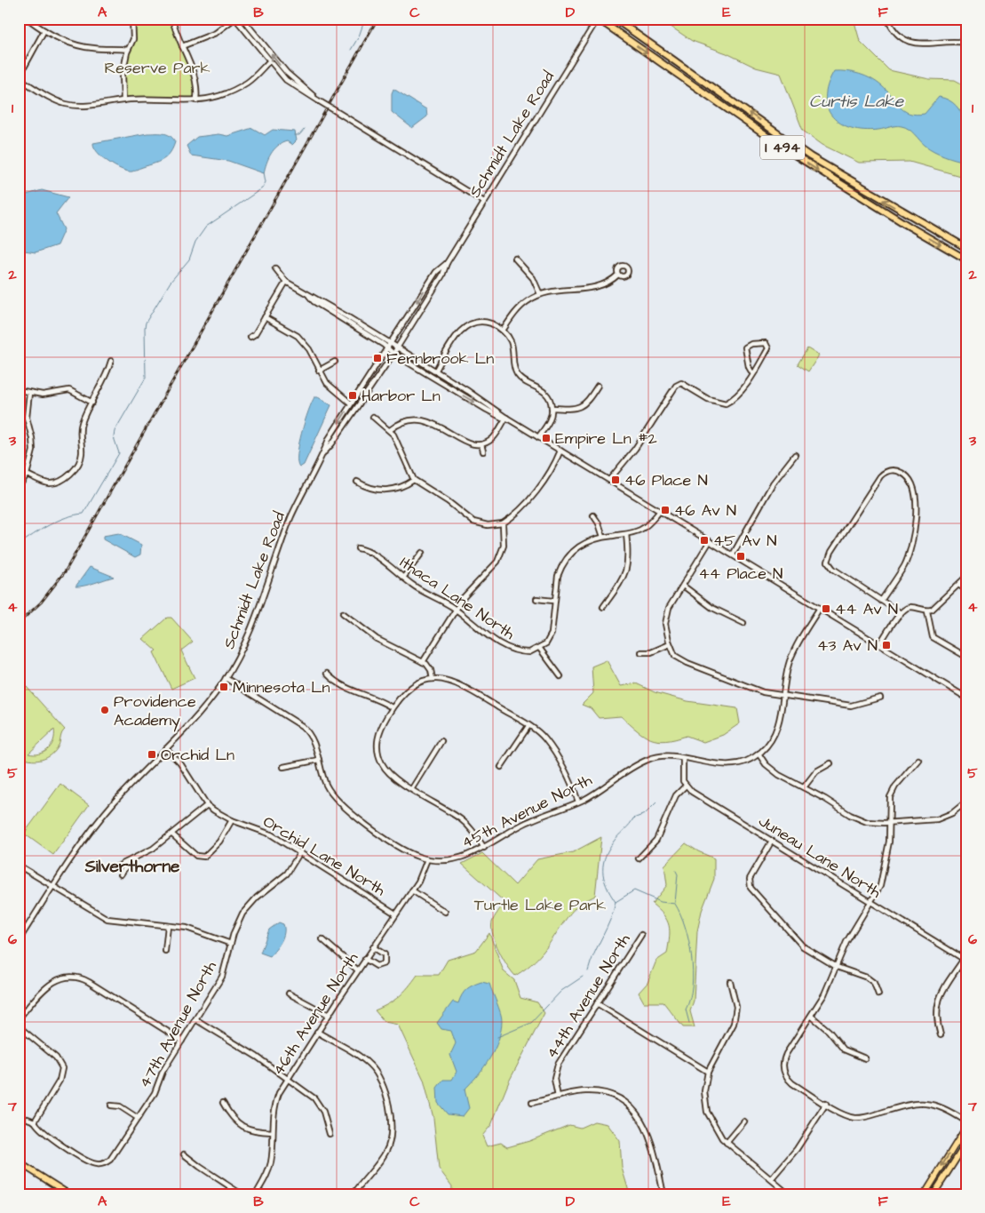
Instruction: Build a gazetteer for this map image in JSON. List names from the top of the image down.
{
  "streets": {
    "highway": ["I 494"],
    "street": [
      "Schmidt Lake Road",
      "Ithaca Lane North",
      "45th Avenue North",
      "Orchid Lane North",
      "Juneau Lane North",
      "44th Avenue North",
      "46th Avenue North",
      "47th Avenue North"
    ]
  },
  "crossings": [
    ["Schmidt Lake Road", "I 494"],
    ["Schmidt Lake Road", "Orchid Lane North"],
    ["45th Avenue North", "46th Avenue North"],
    ["Orchid Lane North", "46th Avenue North"],
    ["Orchid Lane North", "47th Avenue North"]
  ],
  "districts": ["Silverthorne"],
  "water": ["Curtis Lake"],
  "parks": ["Reserve Park", "Turtle Lake Park"],
  "places": {
    "transit": [
      "Fernbrook Ln",
      "Harbor Ln",
      "Empire Ln #2",
      "46 Place N",
      "46 Av N",
      "45 Av N",
      "44 Place N",
      "44 Av N",
      "43 Av N",
      "Minnesota Ln",
      "Orchid Ln"
    ],
    "other": ["Providence Academy"]
  },
  "grid": {
    "columns": [
      "A",
      "B",
      "C",
      "D",
      "E",
      "F"
    ],
    "rows": [
      "1",
      "2",
      "3",
      "4",
      "5",
      "6",
      "7"
    ]
  }
}
